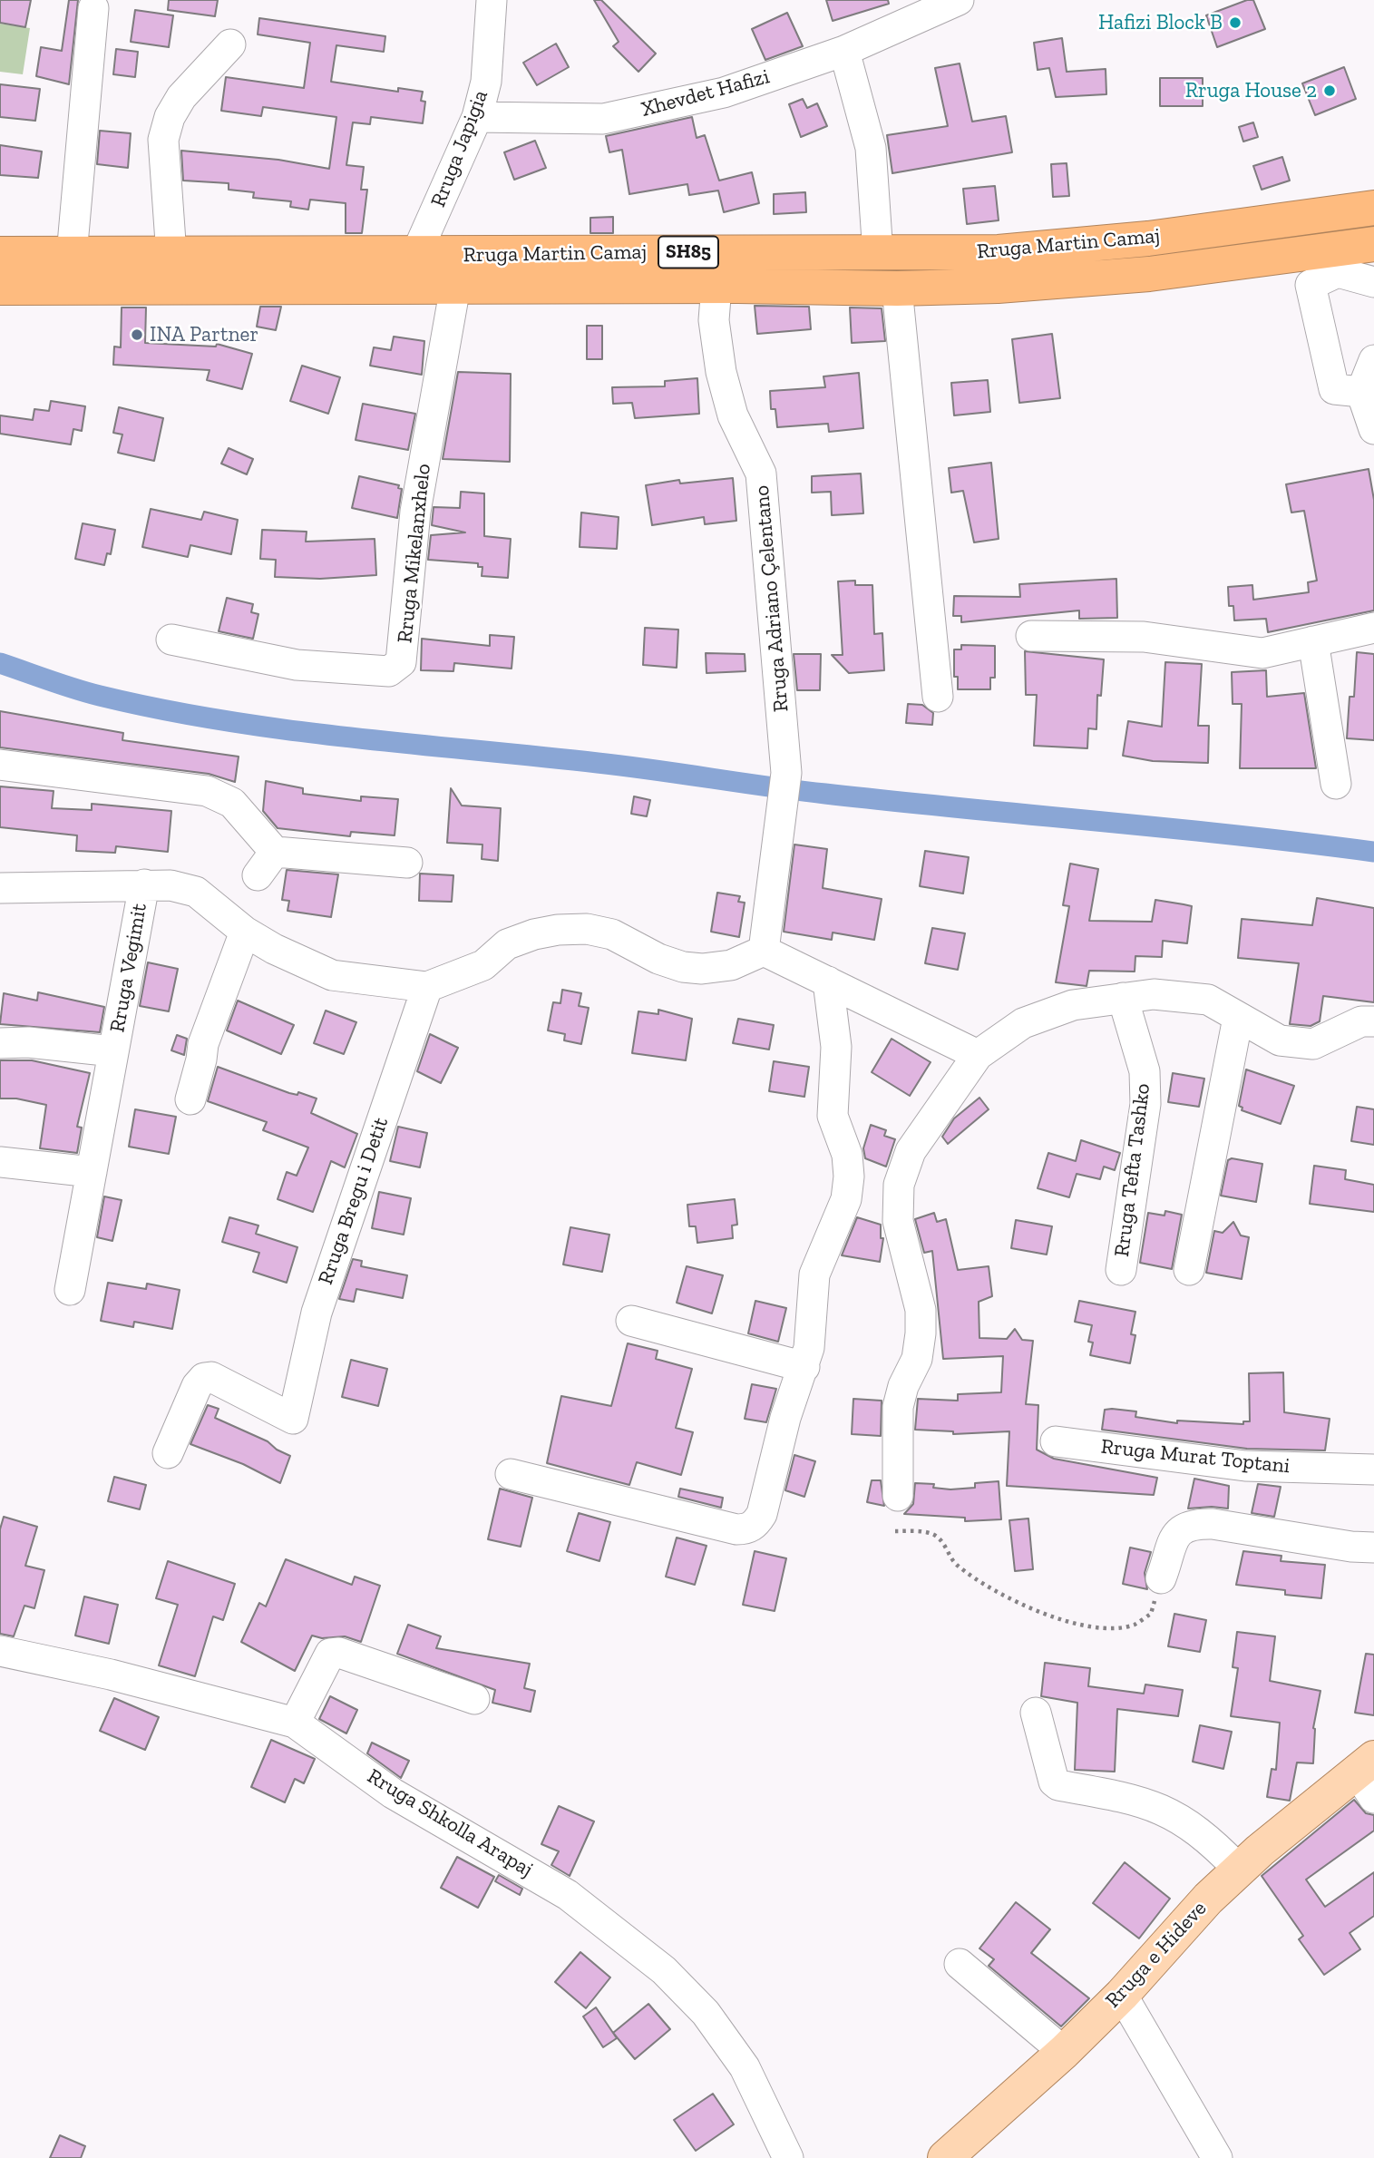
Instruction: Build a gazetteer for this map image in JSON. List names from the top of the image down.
{
  "streets": {
    "highway": ["Rruga Martin Camaj", "SH85"],
    "main road": ["Rruga e Hideve"],
    "street": [
      "Xhevdet Hafizi",
      "Rruga Japigia",
      "Rruga Mikelanxhelo",
      "Rruga Adriano Çelentano",
      "Rruga Vegimit",
      "Rruga Tefta Tashko",
      "Rruga Bregu i Detit",
      "Rruga Murat Toptani",
      "Rruga Shkolla Arapaj"
    ]
  },
  "crossings": [
    ["Xhevdet Hafizi", "Rruga Japigia"],
    ["Rruga Japigia", "Rruga Martin Camaj"],
    ["Rruga Martin Camaj", "Rruga Mikelanxhelo"],
    ["Rruga Martin Camaj", "Rruga Adriano Çelentano"]
  ],
  "places": ["Hafizi Block B", "Rruga House 2", "INA Partner"]
}
